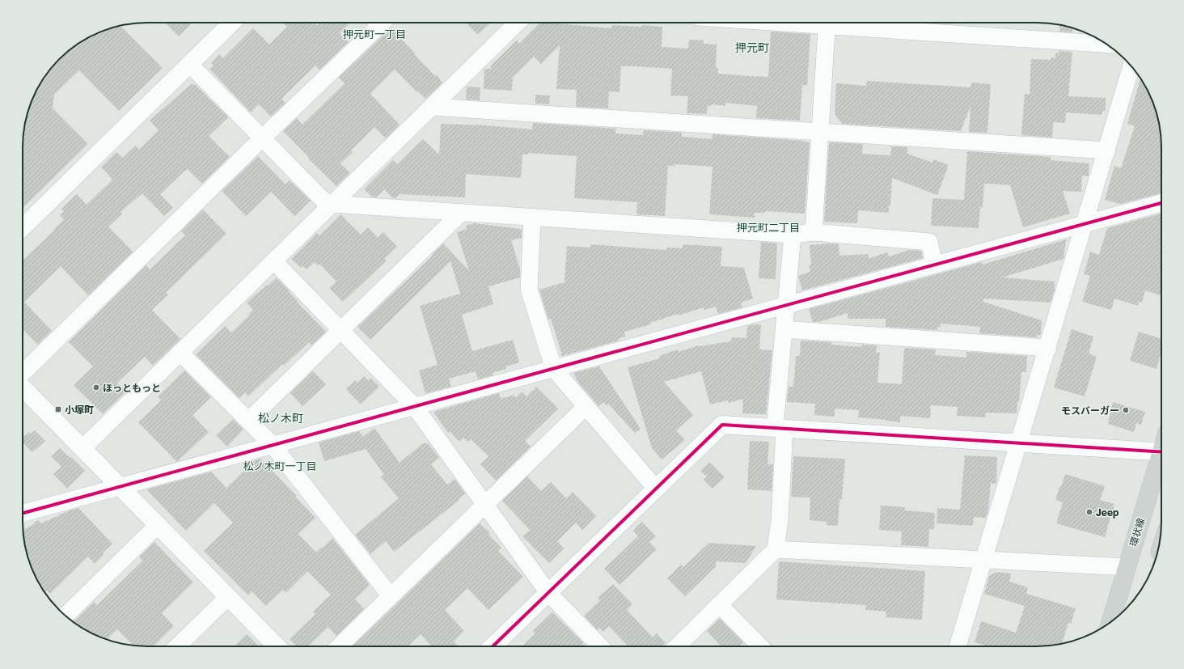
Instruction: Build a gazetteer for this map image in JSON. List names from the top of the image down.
{
  "streets": {
    "main road": ["環状線"]
  },
  "districts": [
    "押元町一丁目",
    "押元町",
    "押元町二丁目",
    "松ノ木町",
    "松ノ木町一丁目"
  ],
  "places": {
    "other": ["ほっともっと", "モスバーガー", "Jeep"],
    "transit": ["小塚町"]
  }
}
